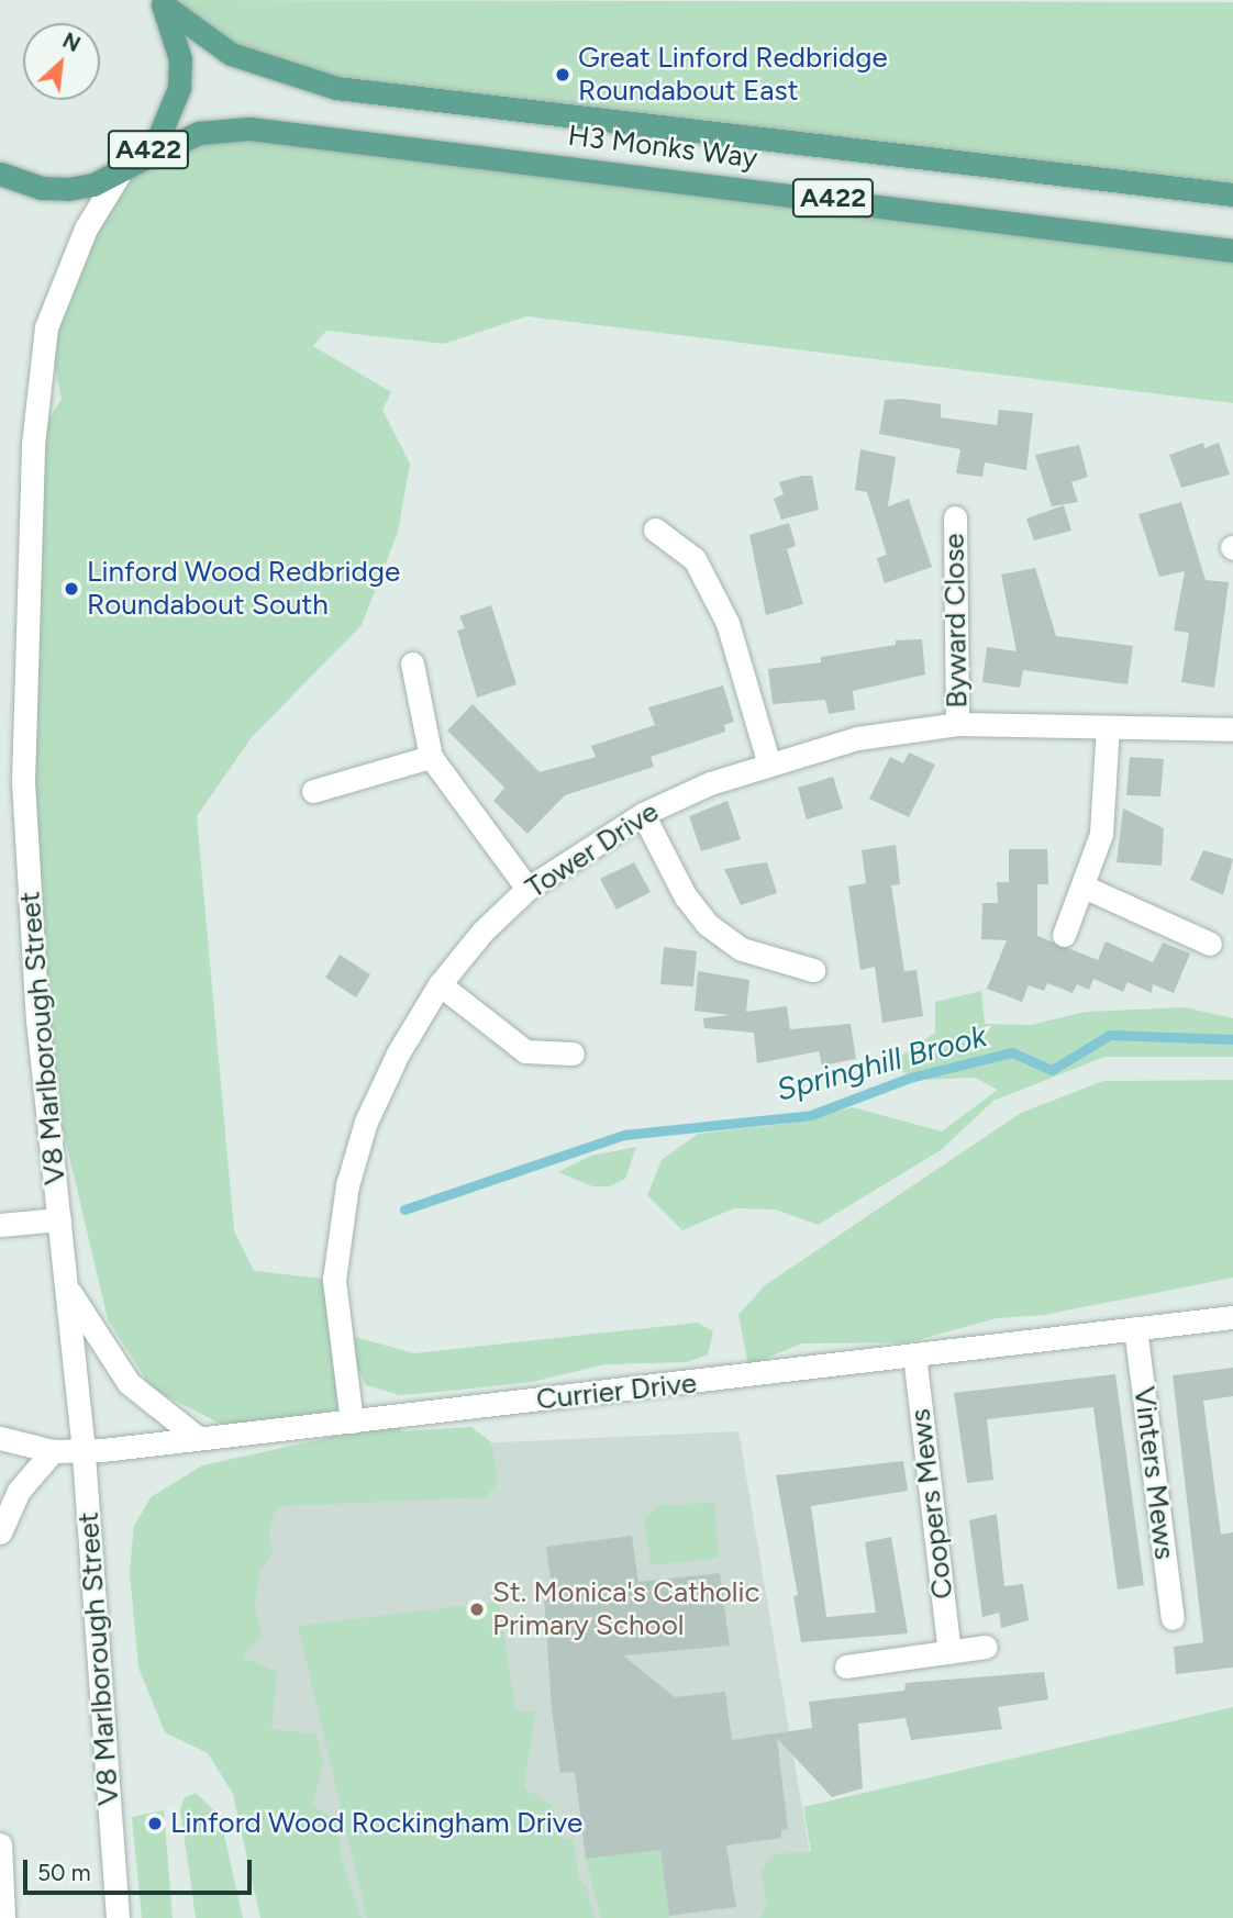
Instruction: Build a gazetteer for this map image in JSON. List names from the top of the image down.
{
  "streets": {
    "main road": ["H3 Monks Way", "A422"],
    "street": [
      "Byward Close",
      "Tower Drive",
      "V8 Marlborough Street",
      "Currier Drive",
      "Vinters Mews",
      "Coopers Mews"
    ]
  },
  "crossings": [
    ["H3 Monks Way", "A422"],
    ["H3 Monks Way", "V8 Marlborough Street"],
    ["A422", "V8 Marlborough Street"],
    ["Byward Close", "Tower Drive"],
    ["Tower Drive", "Currier Drive"],
    ["V8 Marlborough Street", "Currier Drive"],
    ["Currier Drive", "Vinters Mews"],
    ["Currier Drive", "Coopers Mews"]
  ],
  "water": ["Springhill Brook"],
  "places": [
    "Great Linford Redbridge Roundabout East",
    "Linford Wood Redbridge Roundabout South",
    "St. Monica's Catholic Primary School",
    "Linford Wood Rockingham Drive"
  ],
  "scale_bar": "50 m",
  "north": "top right"
}
